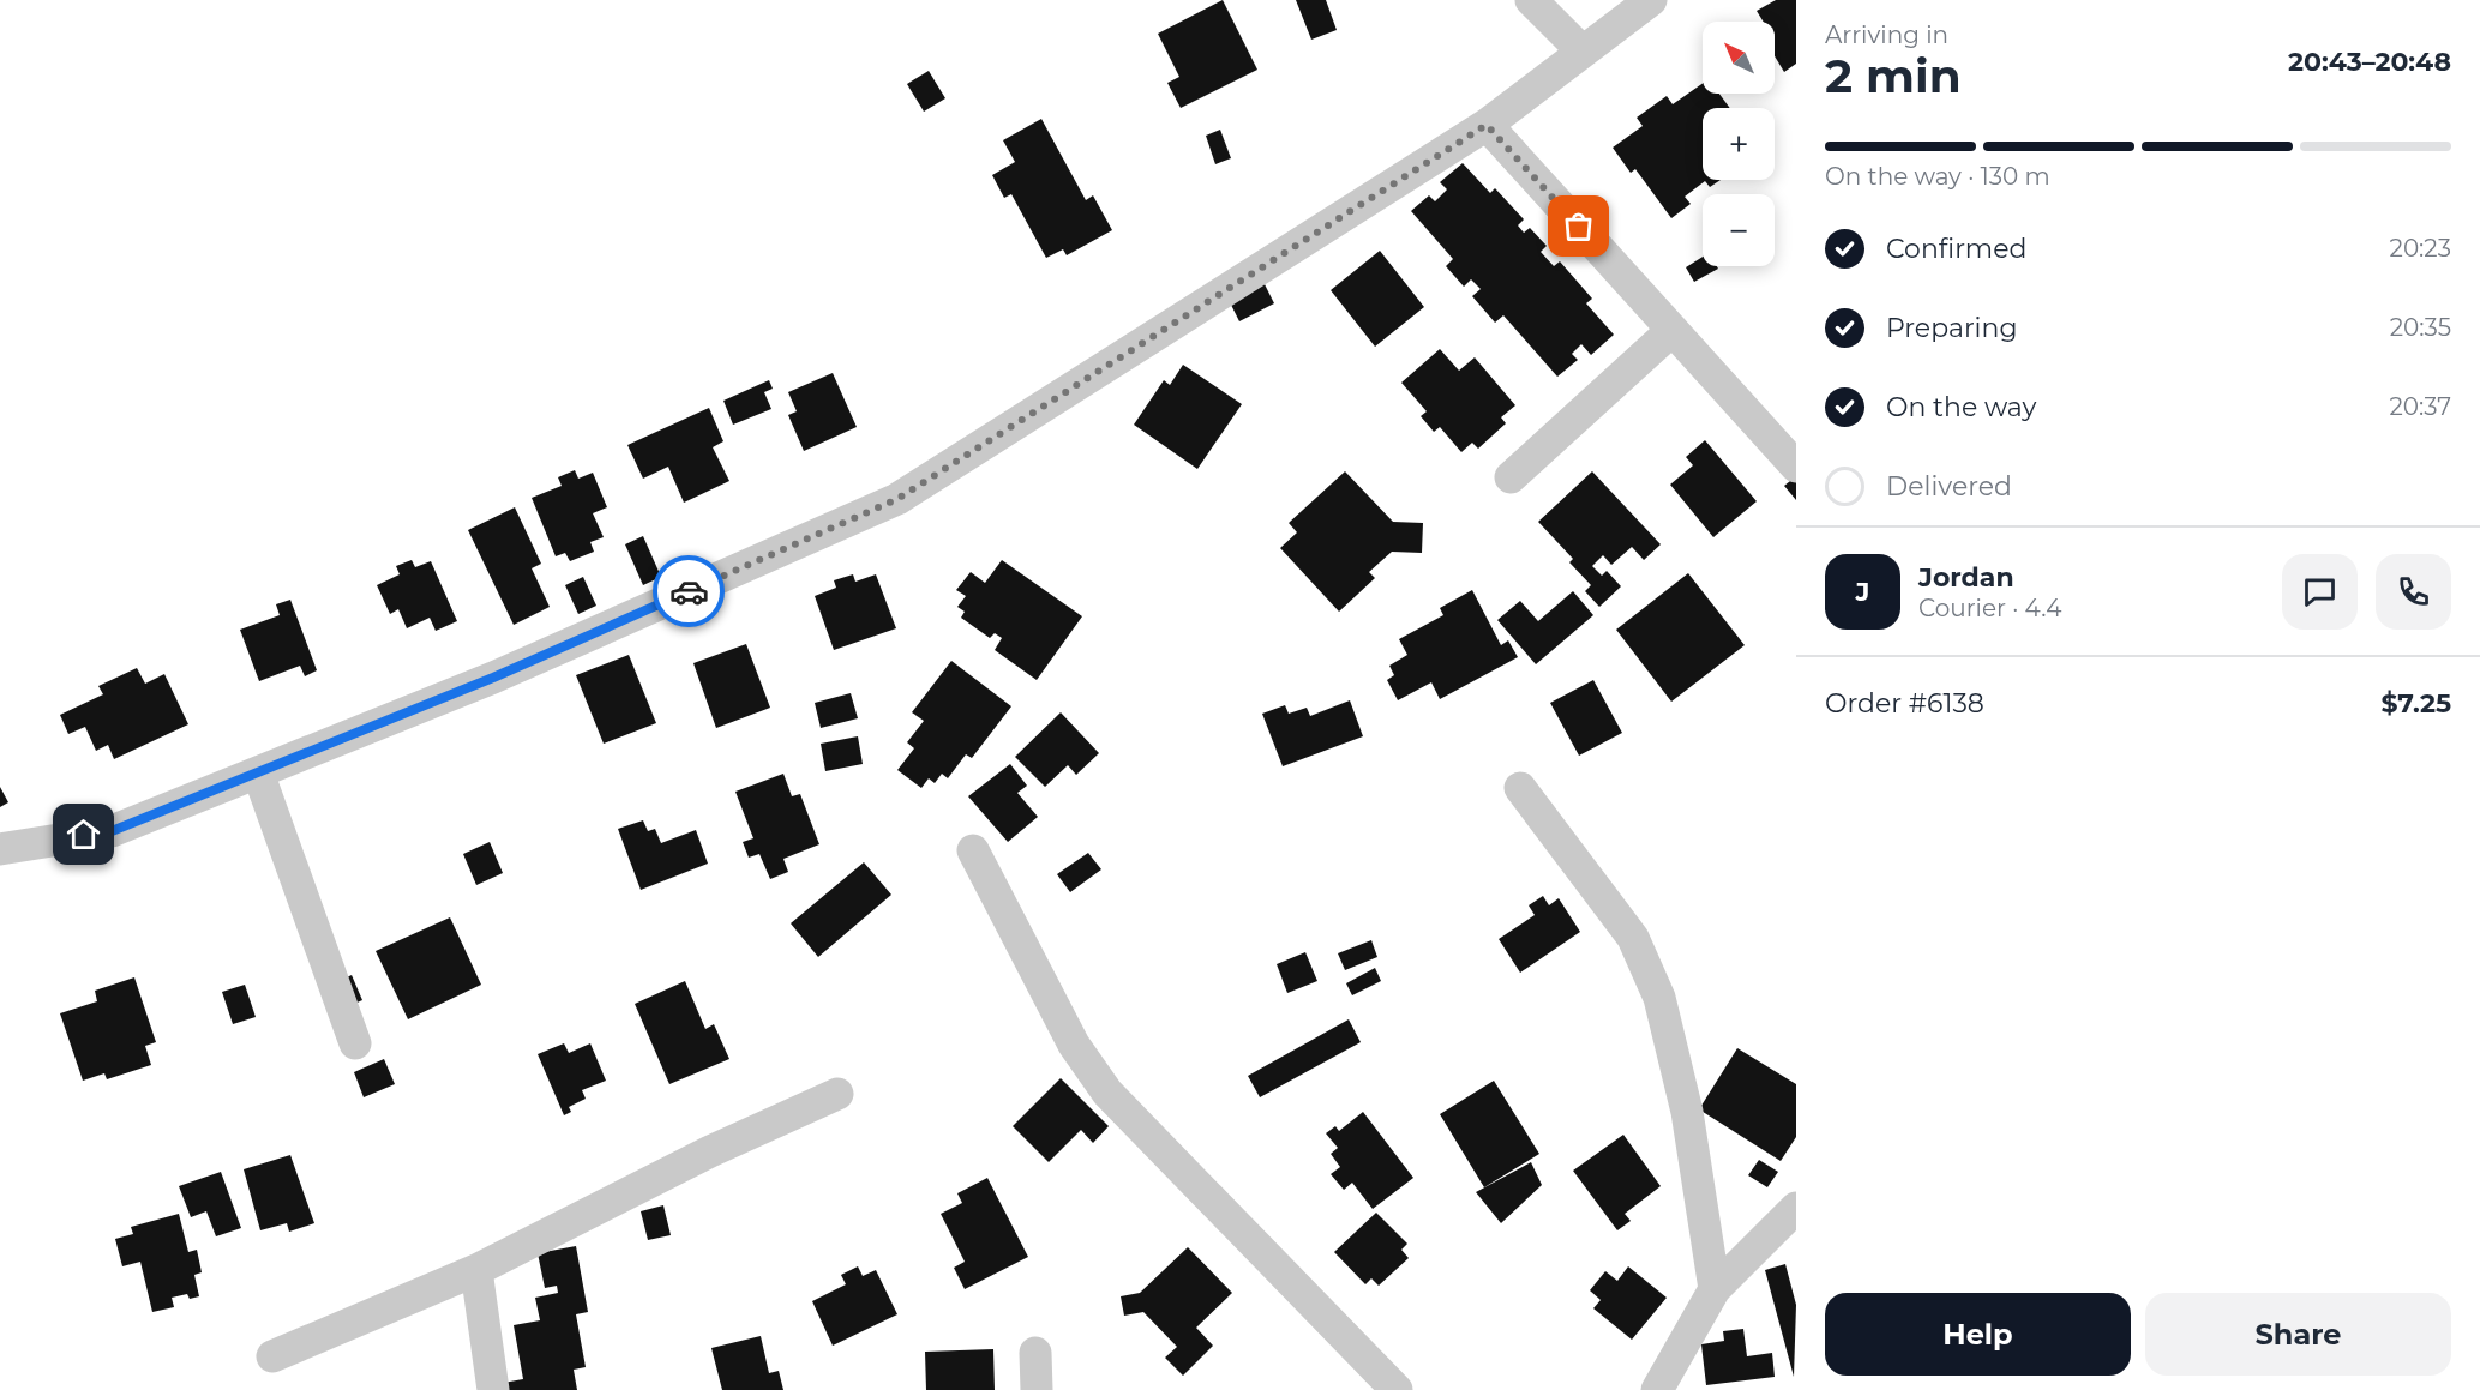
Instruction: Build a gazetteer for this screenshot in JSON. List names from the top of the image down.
{
  "north": "top left",
  "page": {
    "heading": ["2 min", "Arriving in", "20:43–20:48"],
    "panel": [
      "Jordan",
      "Courier · 4.4",
      "Order #6138",
      "$7.25"
    ],
    "map_buttons": ["+", "−"],
    "bar": "On the way · 130 m",
    "list": [
      ["Confirmed", "20:23"],
      ["Preparing", "20:35"],
      ["On the way", "20:37"],
      "Delivered"
    ],
    "round": "J",
    "buttons": ["Help", "Share"]
  }
}
